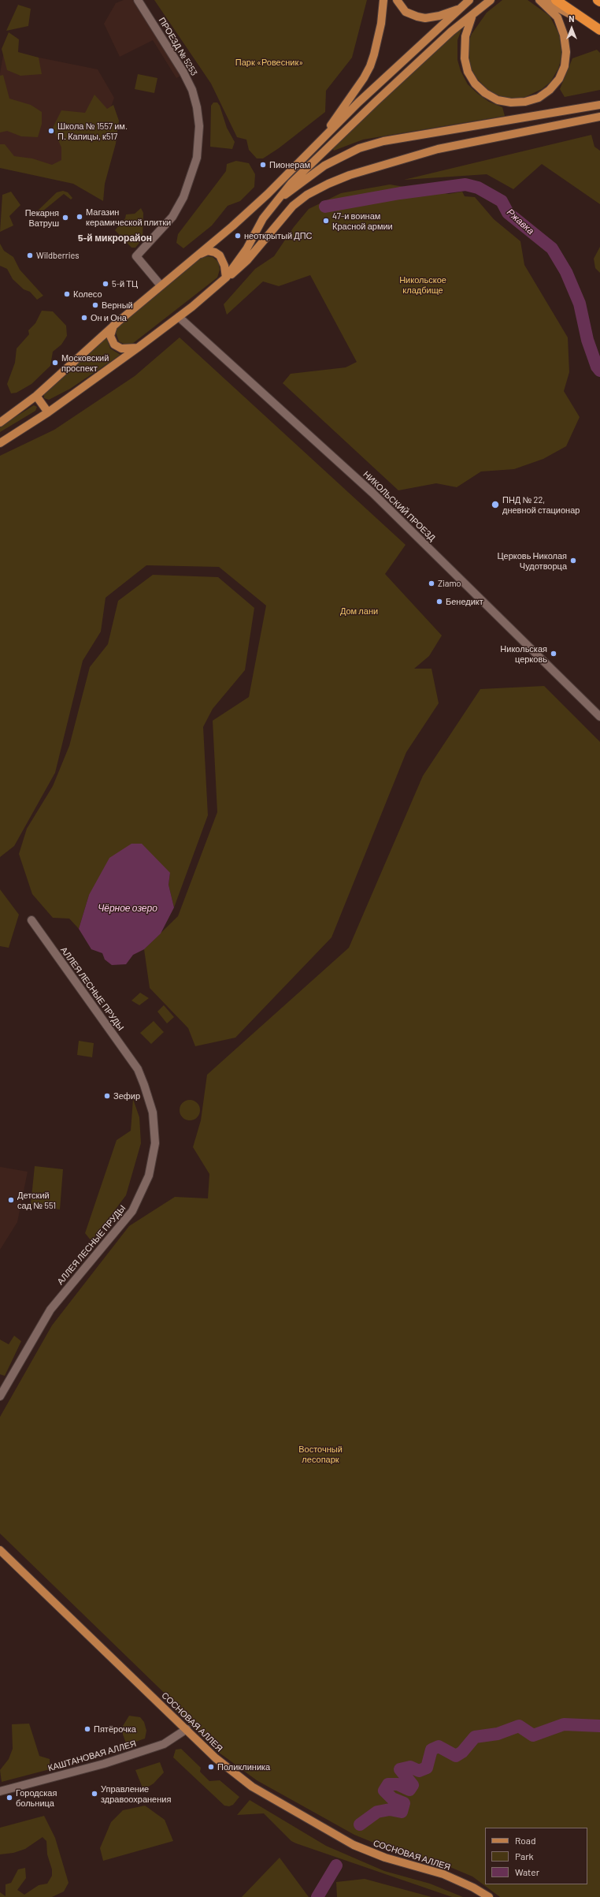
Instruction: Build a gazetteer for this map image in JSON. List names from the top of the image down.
{
  "streets": {
    "main road": ["СОСНОВАЯ АЛЛЕЯ"],
    "street": [
      "ПРОЕЗД № 5253",
      "НИКОЛЬСКИЙ ПРОЕЗД",
      "АЛЛЕЯ ЛЕСНЫЕ ПРУДЫ",
      "КАШТАНОВАЯ АЛЛЕЯ"
    ]
  },
  "crossings": [
    ["СОСНОВАЯ АЛЛЕЯ", "КАШТАНОВАЯ АЛЛЕЯ"]
  ],
  "districts": ["5-й микрорайон"],
  "water": ["Ржавка", "Чёрное озеро"],
  "parks": [
    "Парк «Ровесник»",
    "Никольское кладбище",
    "Дом лани",
    "Восточный лесопарк"
  ],
  "places": [
    "Школа № 1557 им. П. Капицы, к517",
    "Пионерам",
    "Магазин керамической плитки",
    "Пекарня Ватруш",
    "47-и воинам Красной армии",
    "неоткрытый ДПС",
    "Wildberries",
    "5-й ТЦ",
    "Колесо",
    "Верный",
    "Он и Она",
    "Московский проспект",
    "ПНД № 22, дневной стационар",
    "Церковь Николая Чудотворца",
    "Ziamo",
    "Бенедикт",
    "Никольская церковь",
    "Зефир",
    "Детский сад № 551",
    "Пятёрочка",
    "Поликлиника",
    "Управление здравоохранения",
    "Городская больница"
  ],
  "legend": ["Road", "Park", "Water"],
  "north": "top"
}
